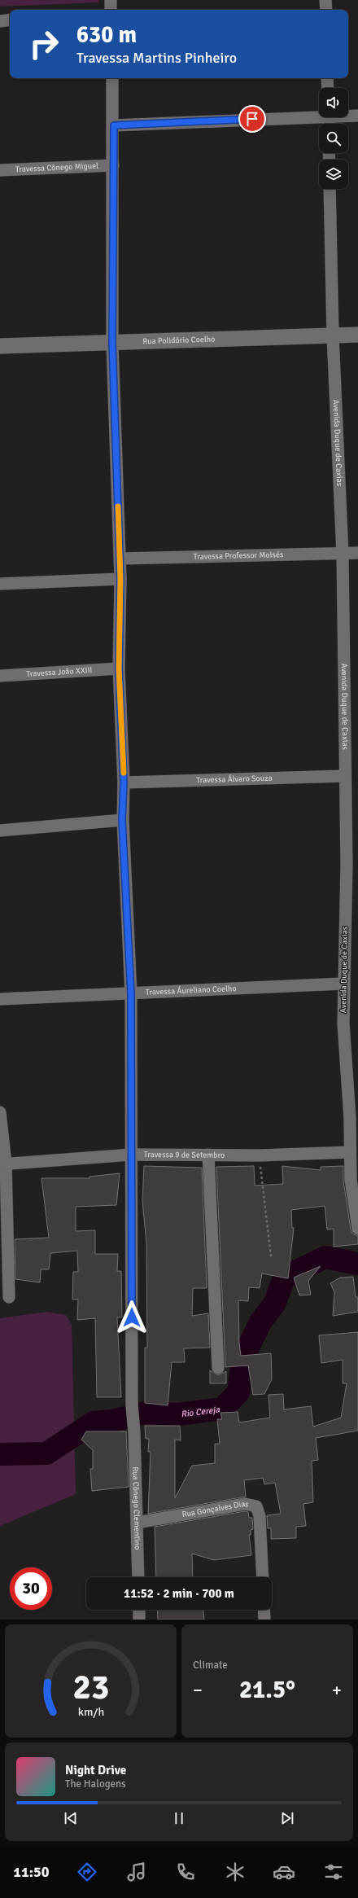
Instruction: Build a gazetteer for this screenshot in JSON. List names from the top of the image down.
{
  "streets": {
    "street": [
      "Travessa Cônego Miguel",
      "Rua Polidório Coelho",
      "Avenida Duque de Caxias",
      "Travessa Professor Moisés",
      "Travessa João XXIII",
      "Travessa Álvaro Souza",
      "Travessa Áureliano Coelho",
      "Travessa 9 de Setembro",
      "Rua Cônego Clementino",
      "Rua Gonçalves Dias"
    ]
  },
  "crossings": [
    ["Rua Polidório Coelho", "Avenida Duque de Caxias"],
    ["Avenida Duque de Caxias", "Travessa Professor Moisés"],
    ["Avenida Duque de Caxias", "Travessa Álvaro Souza"],
    ["Avenida Duque de Caxias", "Travessa Áureliano Coelho"],
    ["Avenida Duque de Caxias", "Travessa 9 de Setembro"],
    ["Travessa 9 de Setembro", "Rua Cônego Clementino"],
    ["Rua Cônego Clementino", "Rua Gonçalves Dias"]
  ],
  "water": ["Rio Cereja"],
  "page": {
    "turn": ["630 m", "Travessa Martins Pinheiro"],
    "limit": "30",
    "trip": "11:52 · 2 min · 700 m",
    "tile": "Climate",
    "heat": ["−", "21.5°", "+"],
    "song": ["Night Drive", "The Halogens"],
    "tabs": "11:50",
    "gauge": ["23", "km/h"]
  }
}
